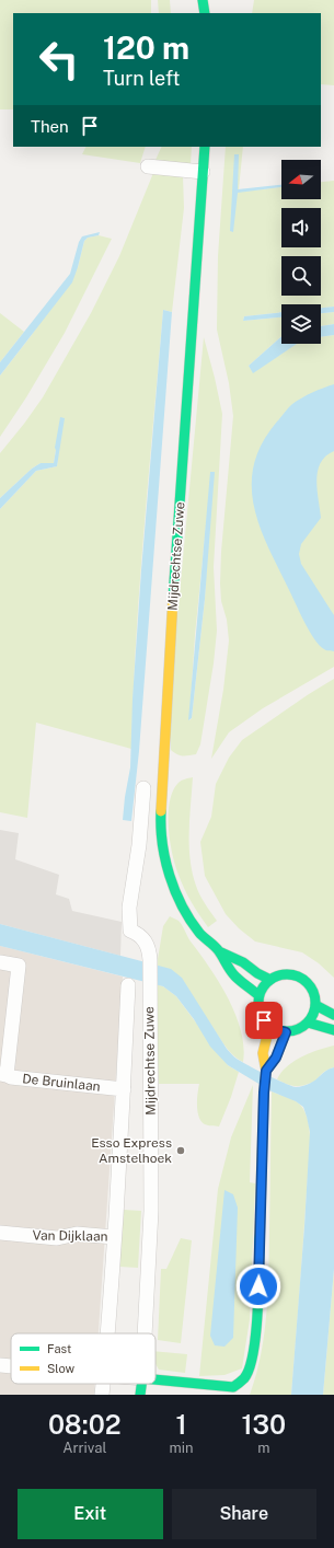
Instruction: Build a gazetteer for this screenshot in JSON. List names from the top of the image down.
{
  "streets": {
    "street": ["Mijdrechtse Zuwe", "De Bruinlaan", "Van Dijklaan"]
  },
  "crossings": [
    ["Mijdrechtse Zuwe", "De Bruinlaan"],
    ["Mijdrechtse Zuwe", "Van Dijklaan"]
  ],
  "places": ["Esso Express Amstelhoek"],
  "legend": ["Fast", "Slow"],
  "north": "left",
  "page": {
    "turn": ["120 m", "Turn left"],
    "then": "Then",
    "eta": [
      "08:02",
      "Arrival",
      "1",
      "min",
      "130",
      "m"
    ],
    "buttons": ["Exit", "Share"]
  }
}
